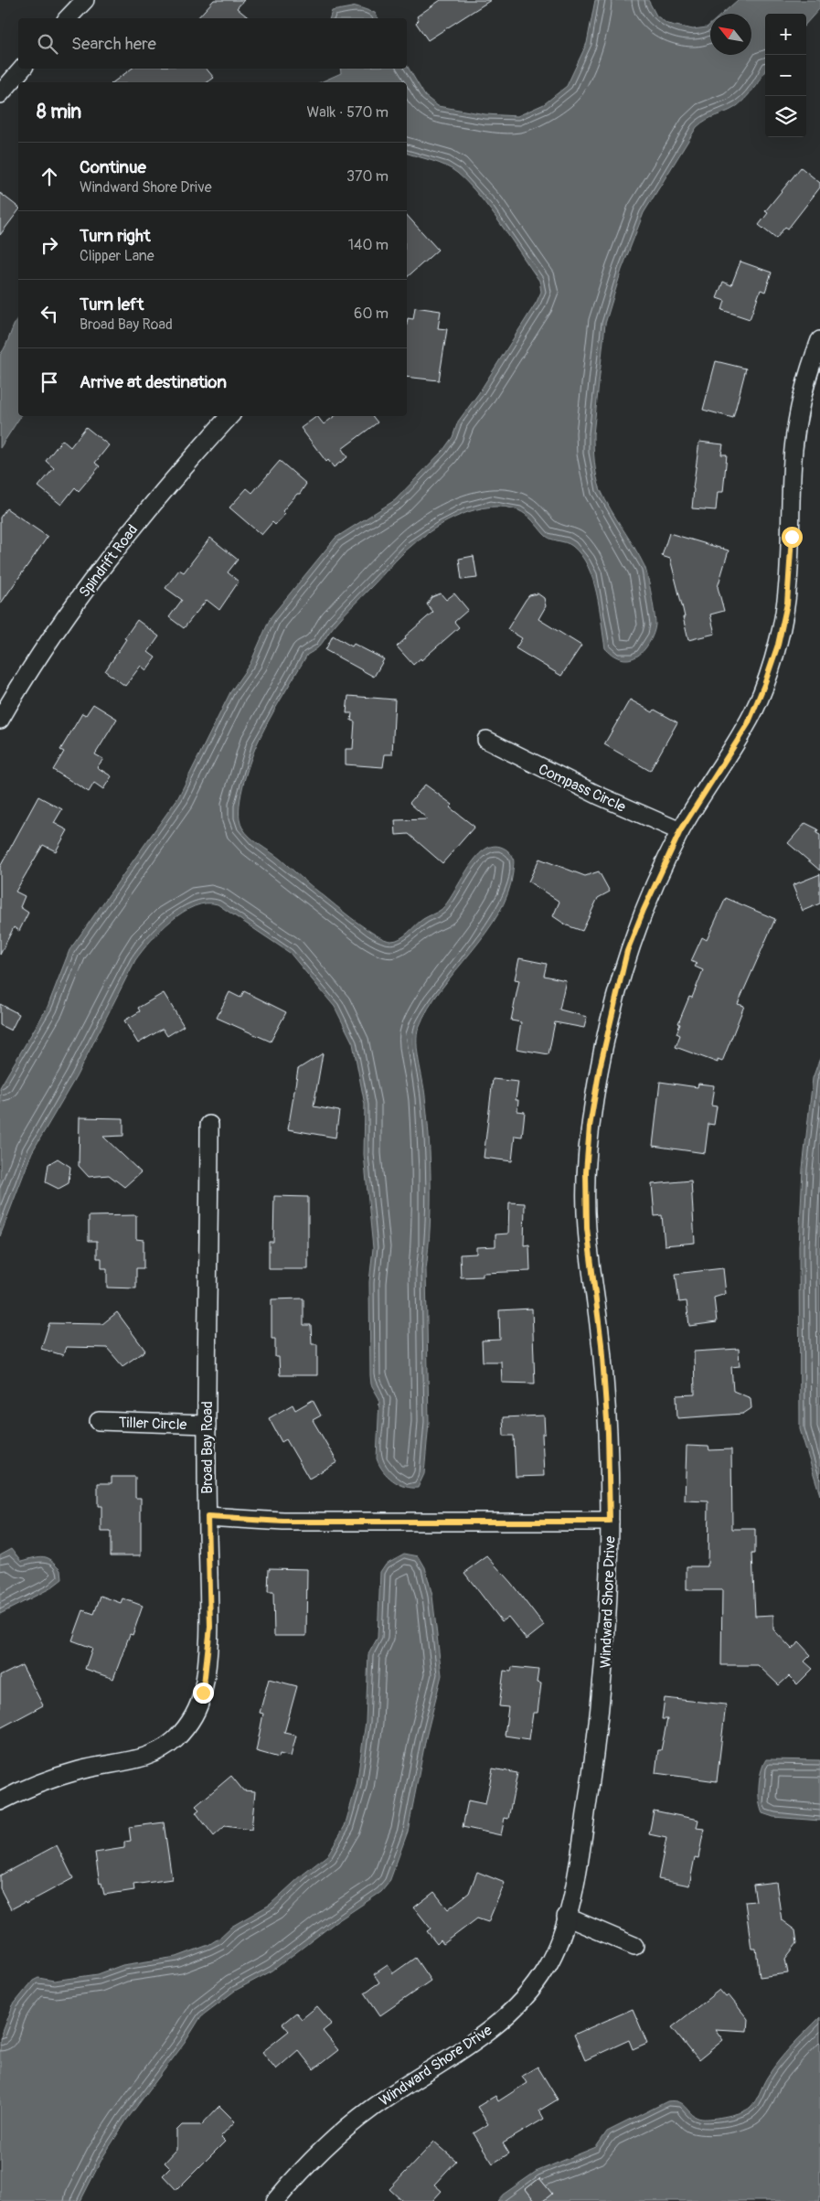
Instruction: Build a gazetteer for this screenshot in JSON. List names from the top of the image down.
{
  "streets": {
    "street": [
      "Spindrift Road",
      "Compass Circle",
      "Tiller Circle",
      "Broad Bay Road",
      "Windward Shore Drive"
    ]
  },
  "crossings": [
    ["Compass Circle", "Windward Shore Drive"],
    ["Tiller Circle", "Broad Bay Road"]
  ],
  "north": "top left",
  "page": {
    "map_buttons": ["+", "−"],
    "search": "Search here",
    "heading": ["8 min", "Walk · 570 m"],
    "list": [
      ["Continue", "Windward Shore Drive", "370 m"],
      ["Turn right", "Clipper Lane", "140 m"],
      ["Turn left", "Broad Bay Road", "60 m"],
      "Arrive at destination"
    ]
  }
}
